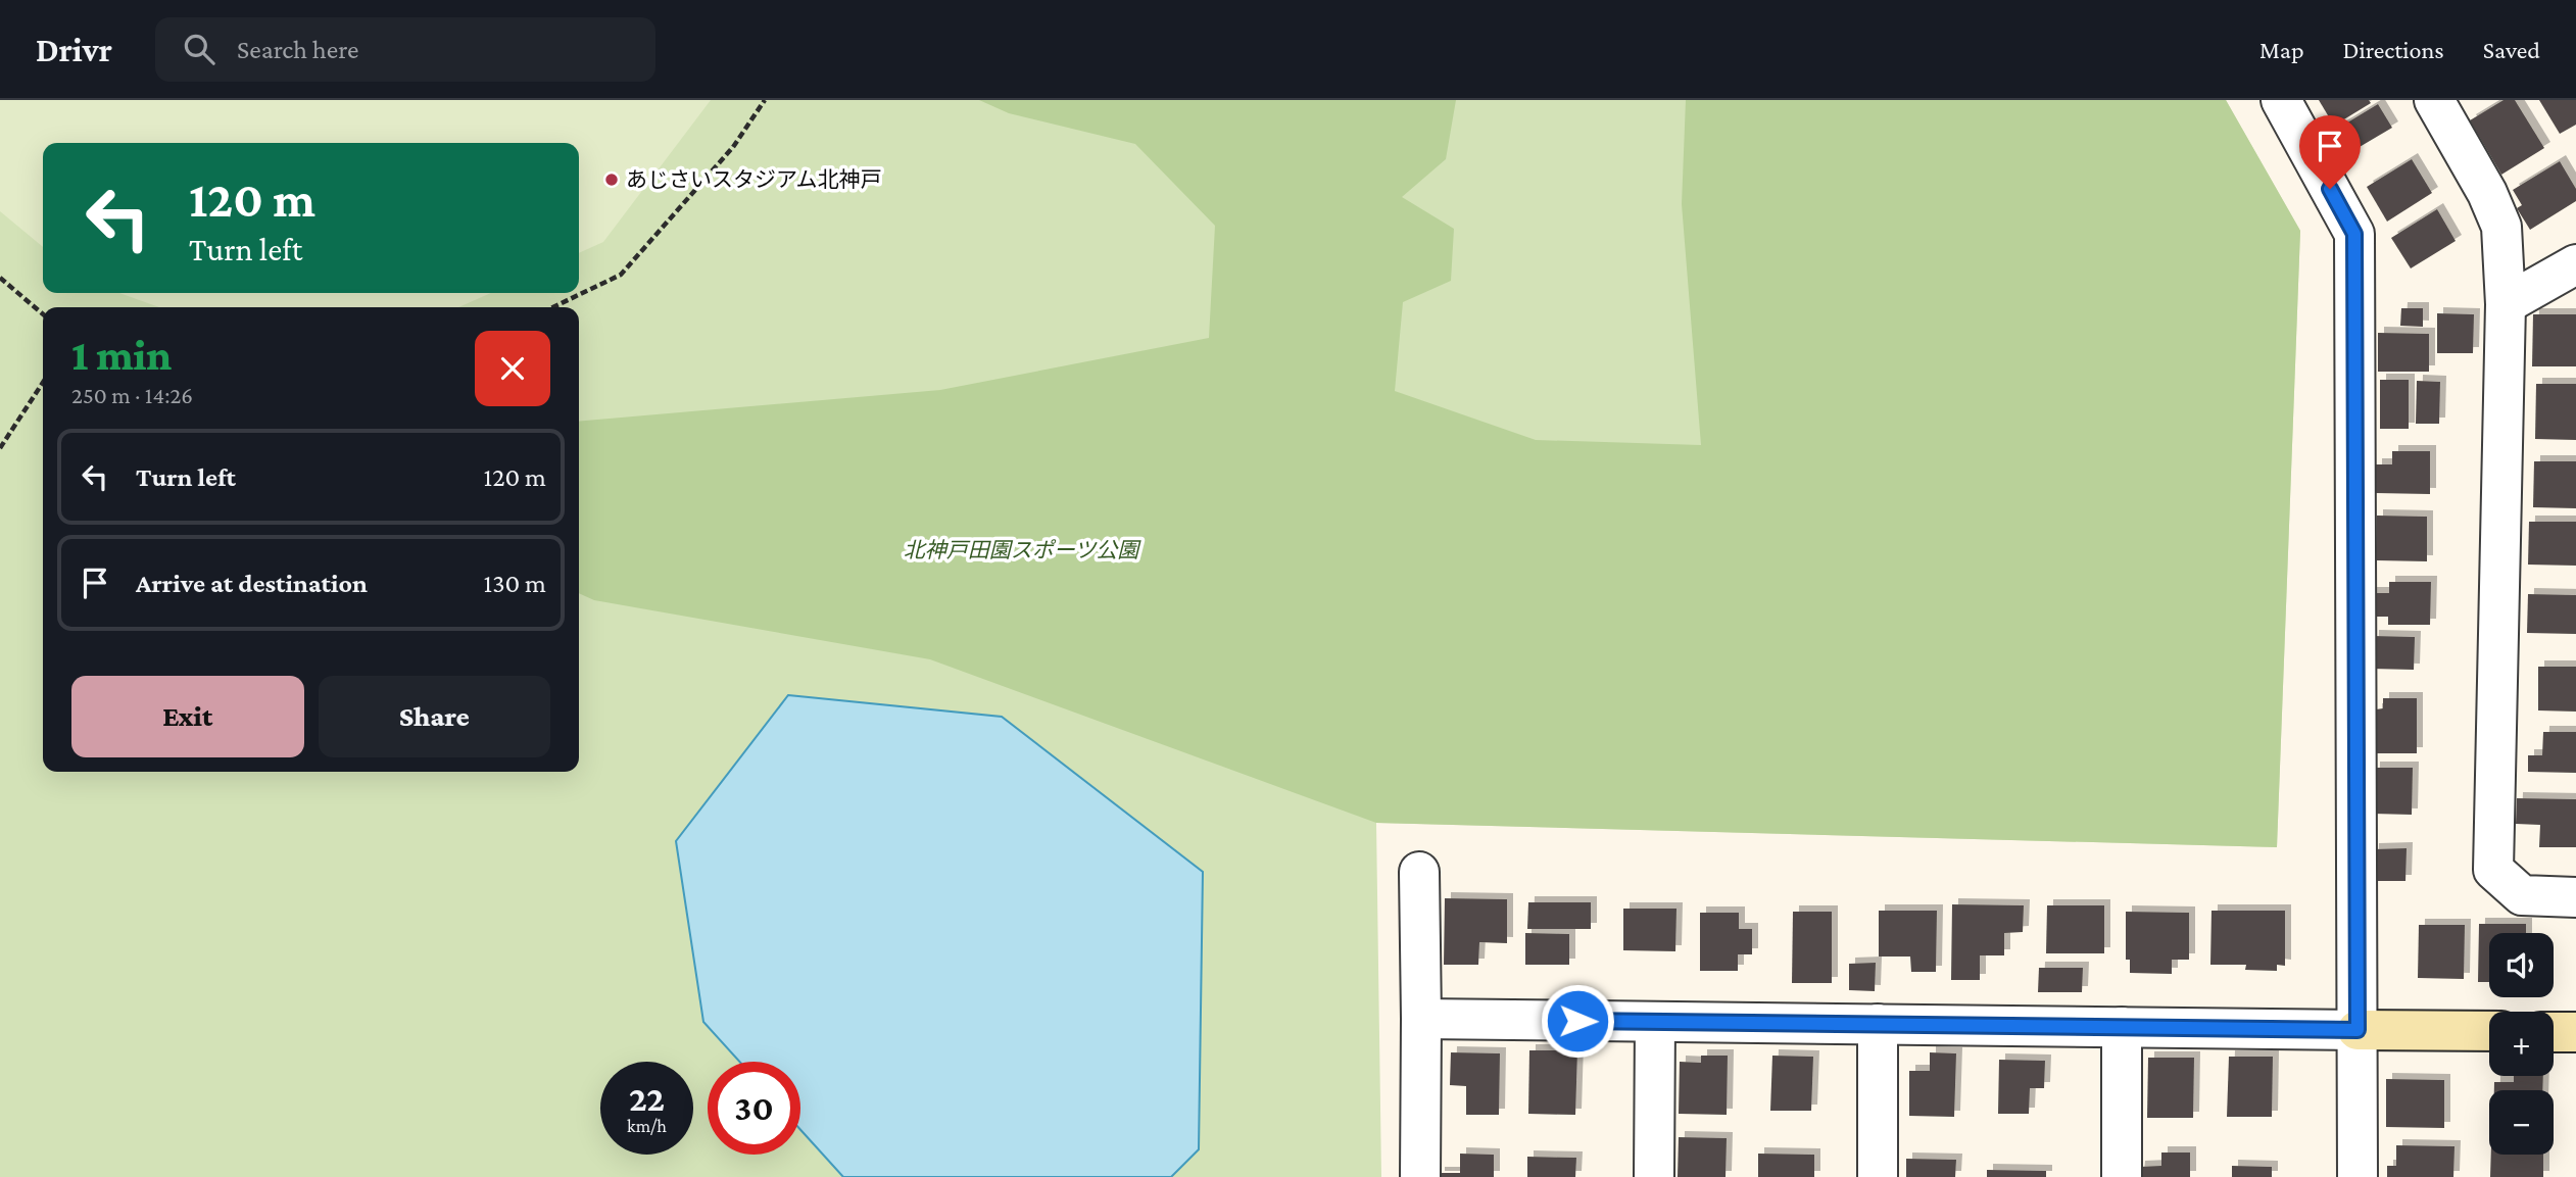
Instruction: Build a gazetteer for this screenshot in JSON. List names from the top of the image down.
{
  "parks": ["北神戸田園スポーツ公園"],
  "places": ["あじさいスタジアム北神戸"],
  "page": {
    "header": "Drivr",
    "search": "Search here",
    "nav": ["Map", "Directions", "Saved"],
    "turn": ["120 m", "Turn left"],
    "heading": ["1 min", "250 m · 14:26"],
    "list": [
      {
        "name": "Turn left",
        "value": "120 m"
      },
      {
        "name": "Arrive at destination",
        "value": "130 m"
      }
    ],
    "buttons": ["Exit", "Share"],
    "map_buttons": ["+", "−"],
    "speed": "22 km/h",
    "limit": "30"
  }
}
